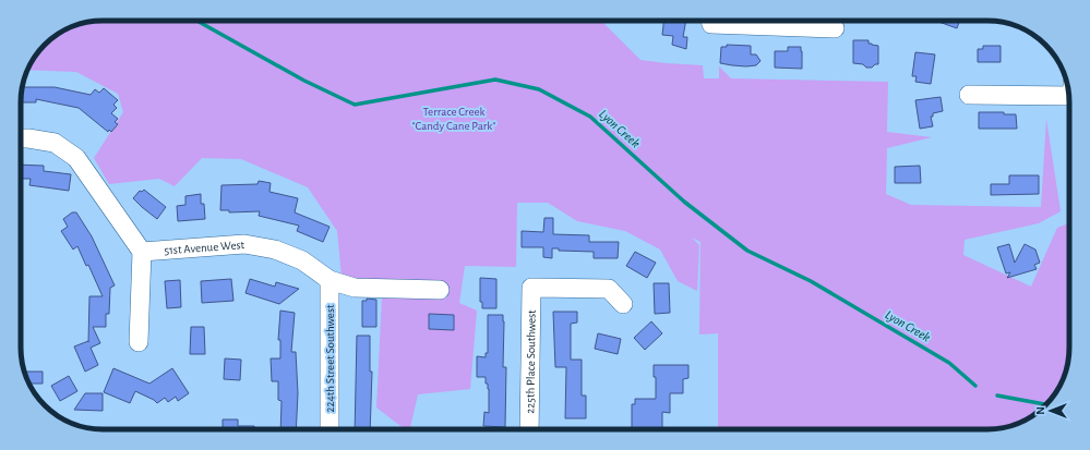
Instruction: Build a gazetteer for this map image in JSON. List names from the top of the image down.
{
  "streets": {
    "street": ["51st Avenue West", "224th Street Southwest", "225th Place Southwest"]
  },
  "crossings": [
    ["51st Avenue West", "224th Street Southwest"]
  ],
  "water": ["Lyon Creek"],
  "parks": ["Terrace Creek \"Candy Cane Park\""],
  "north": "left"
}
